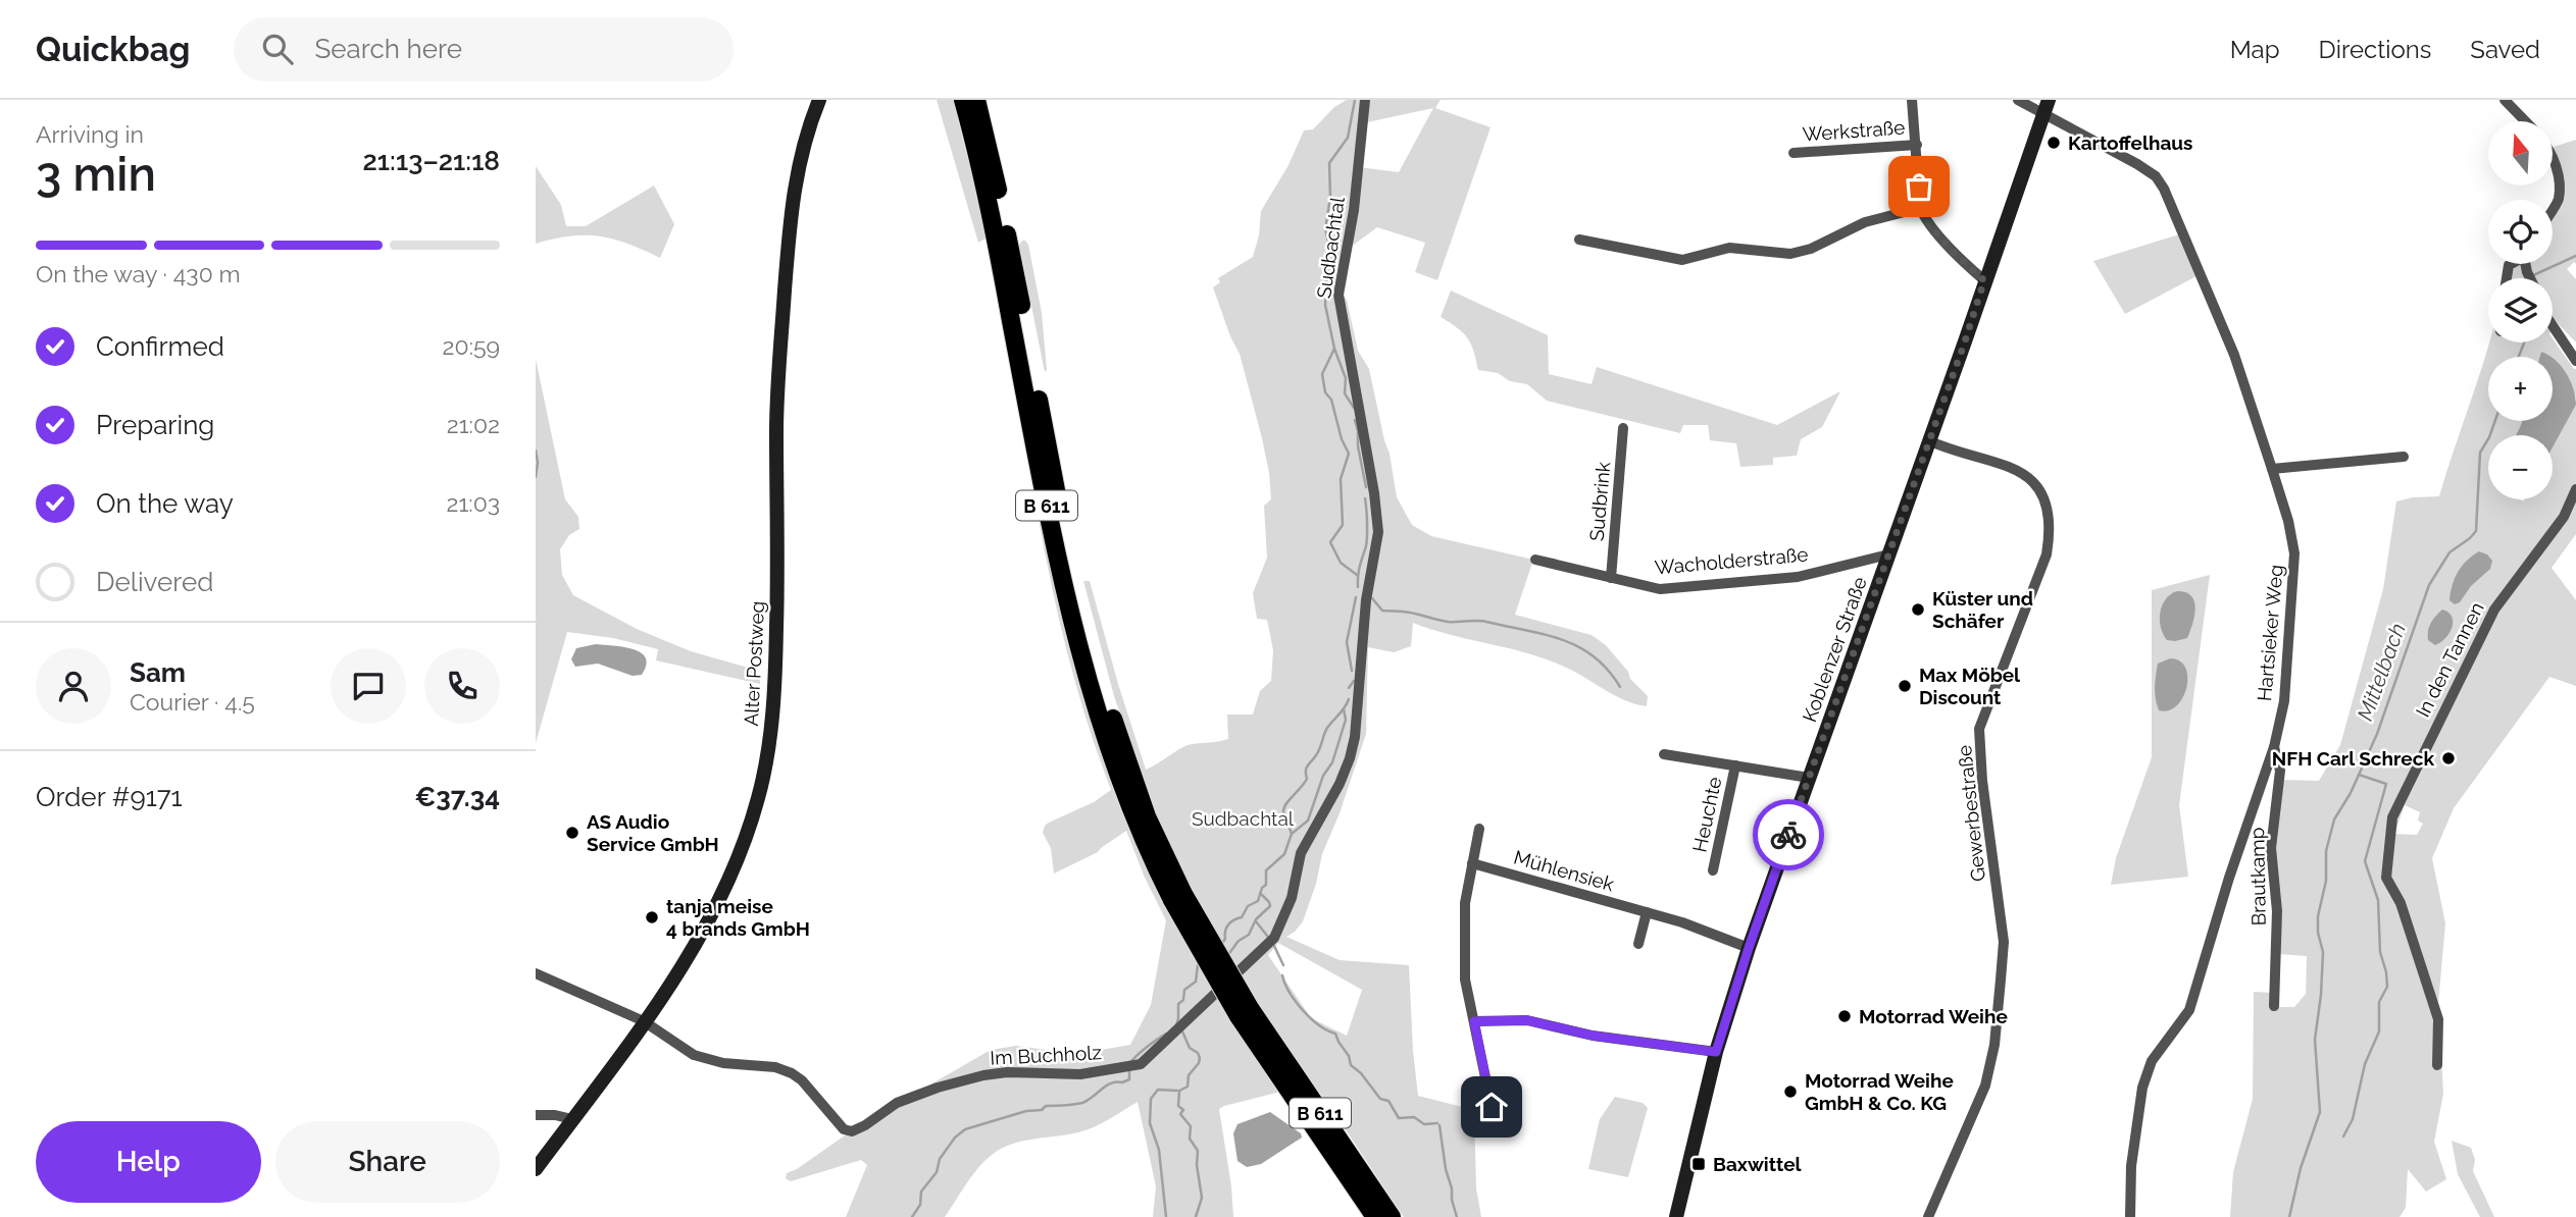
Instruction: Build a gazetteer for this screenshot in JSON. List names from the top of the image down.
{
  "streets": {
    "highway": ["B 611"],
    "main road": ["Koblenzer Straße", "Alter Postweg"],
    "street": [
      "Werkstraße",
      "Sudbachtal",
      "Sudbrink",
      "Wacholderstraße",
      "Hartsieker Weg",
      "In den Tannen",
      "Gewerbestraße",
      "Heuchte",
      "Mühlensiek",
      "Brautkamp",
      "Im Buchholz"
    ]
  },
  "crossings": [
    ["Sudbachtal", "Im Buchholz"],
    ["Sudbrink", "Wacholderstraße"],
    ["Wacholderstraße", "Koblenzer Straße"],
    ["Hartsieker Weg", "Koblenzer Straße"],
    ["Hartsieker Weg", "Brautkamp"],
    ["Koblenzer Straße", "Gewerbestraße"],
    ["Koblenzer Straße", "Heuchte"],
    ["Koblenzer Straße", "Mühlensiek"],
    ["Alter Postweg", "Im Buchholz"]
  ],
  "water": ["Mittelbach"],
  "parks": ["Sudbachtal"],
  "places": {
    "other": [
      "Kartoffelhaus",
      "Küster und Schäfer",
      "Max Möbel Discount",
      "NFH Carl Schreck",
      "AS Audio Service GmbH",
      "tanja meise 4 brands GmbH",
      "Motorrad Weihe",
      "Motorrad Weihe GmbH & Co. KG"
    ],
    "transit": ["Baxwittel"]
  },
  "north": "top",
  "page": {
    "header": "Quickbag",
    "search": "Search here",
    "nav": ["Map", "Directions", "Saved"],
    "heading": ["3 min", "Arriving in", "21:13–21:18"],
    "panel": [
      "Sam",
      "Courier · 4.5",
      "Order #9171",
      "€37.34"
    ],
    "map_buttons": ["+", "−"],
    "bar": "On the way · 430 m",
    "list": [
      ["Confirmed", "20:59"],
      ["Preparing", "21:02"],
      ["On the way", "21:03"],
      "Delivered"
    ],
    "buttons": ["Help", "Share"]
  }
}
